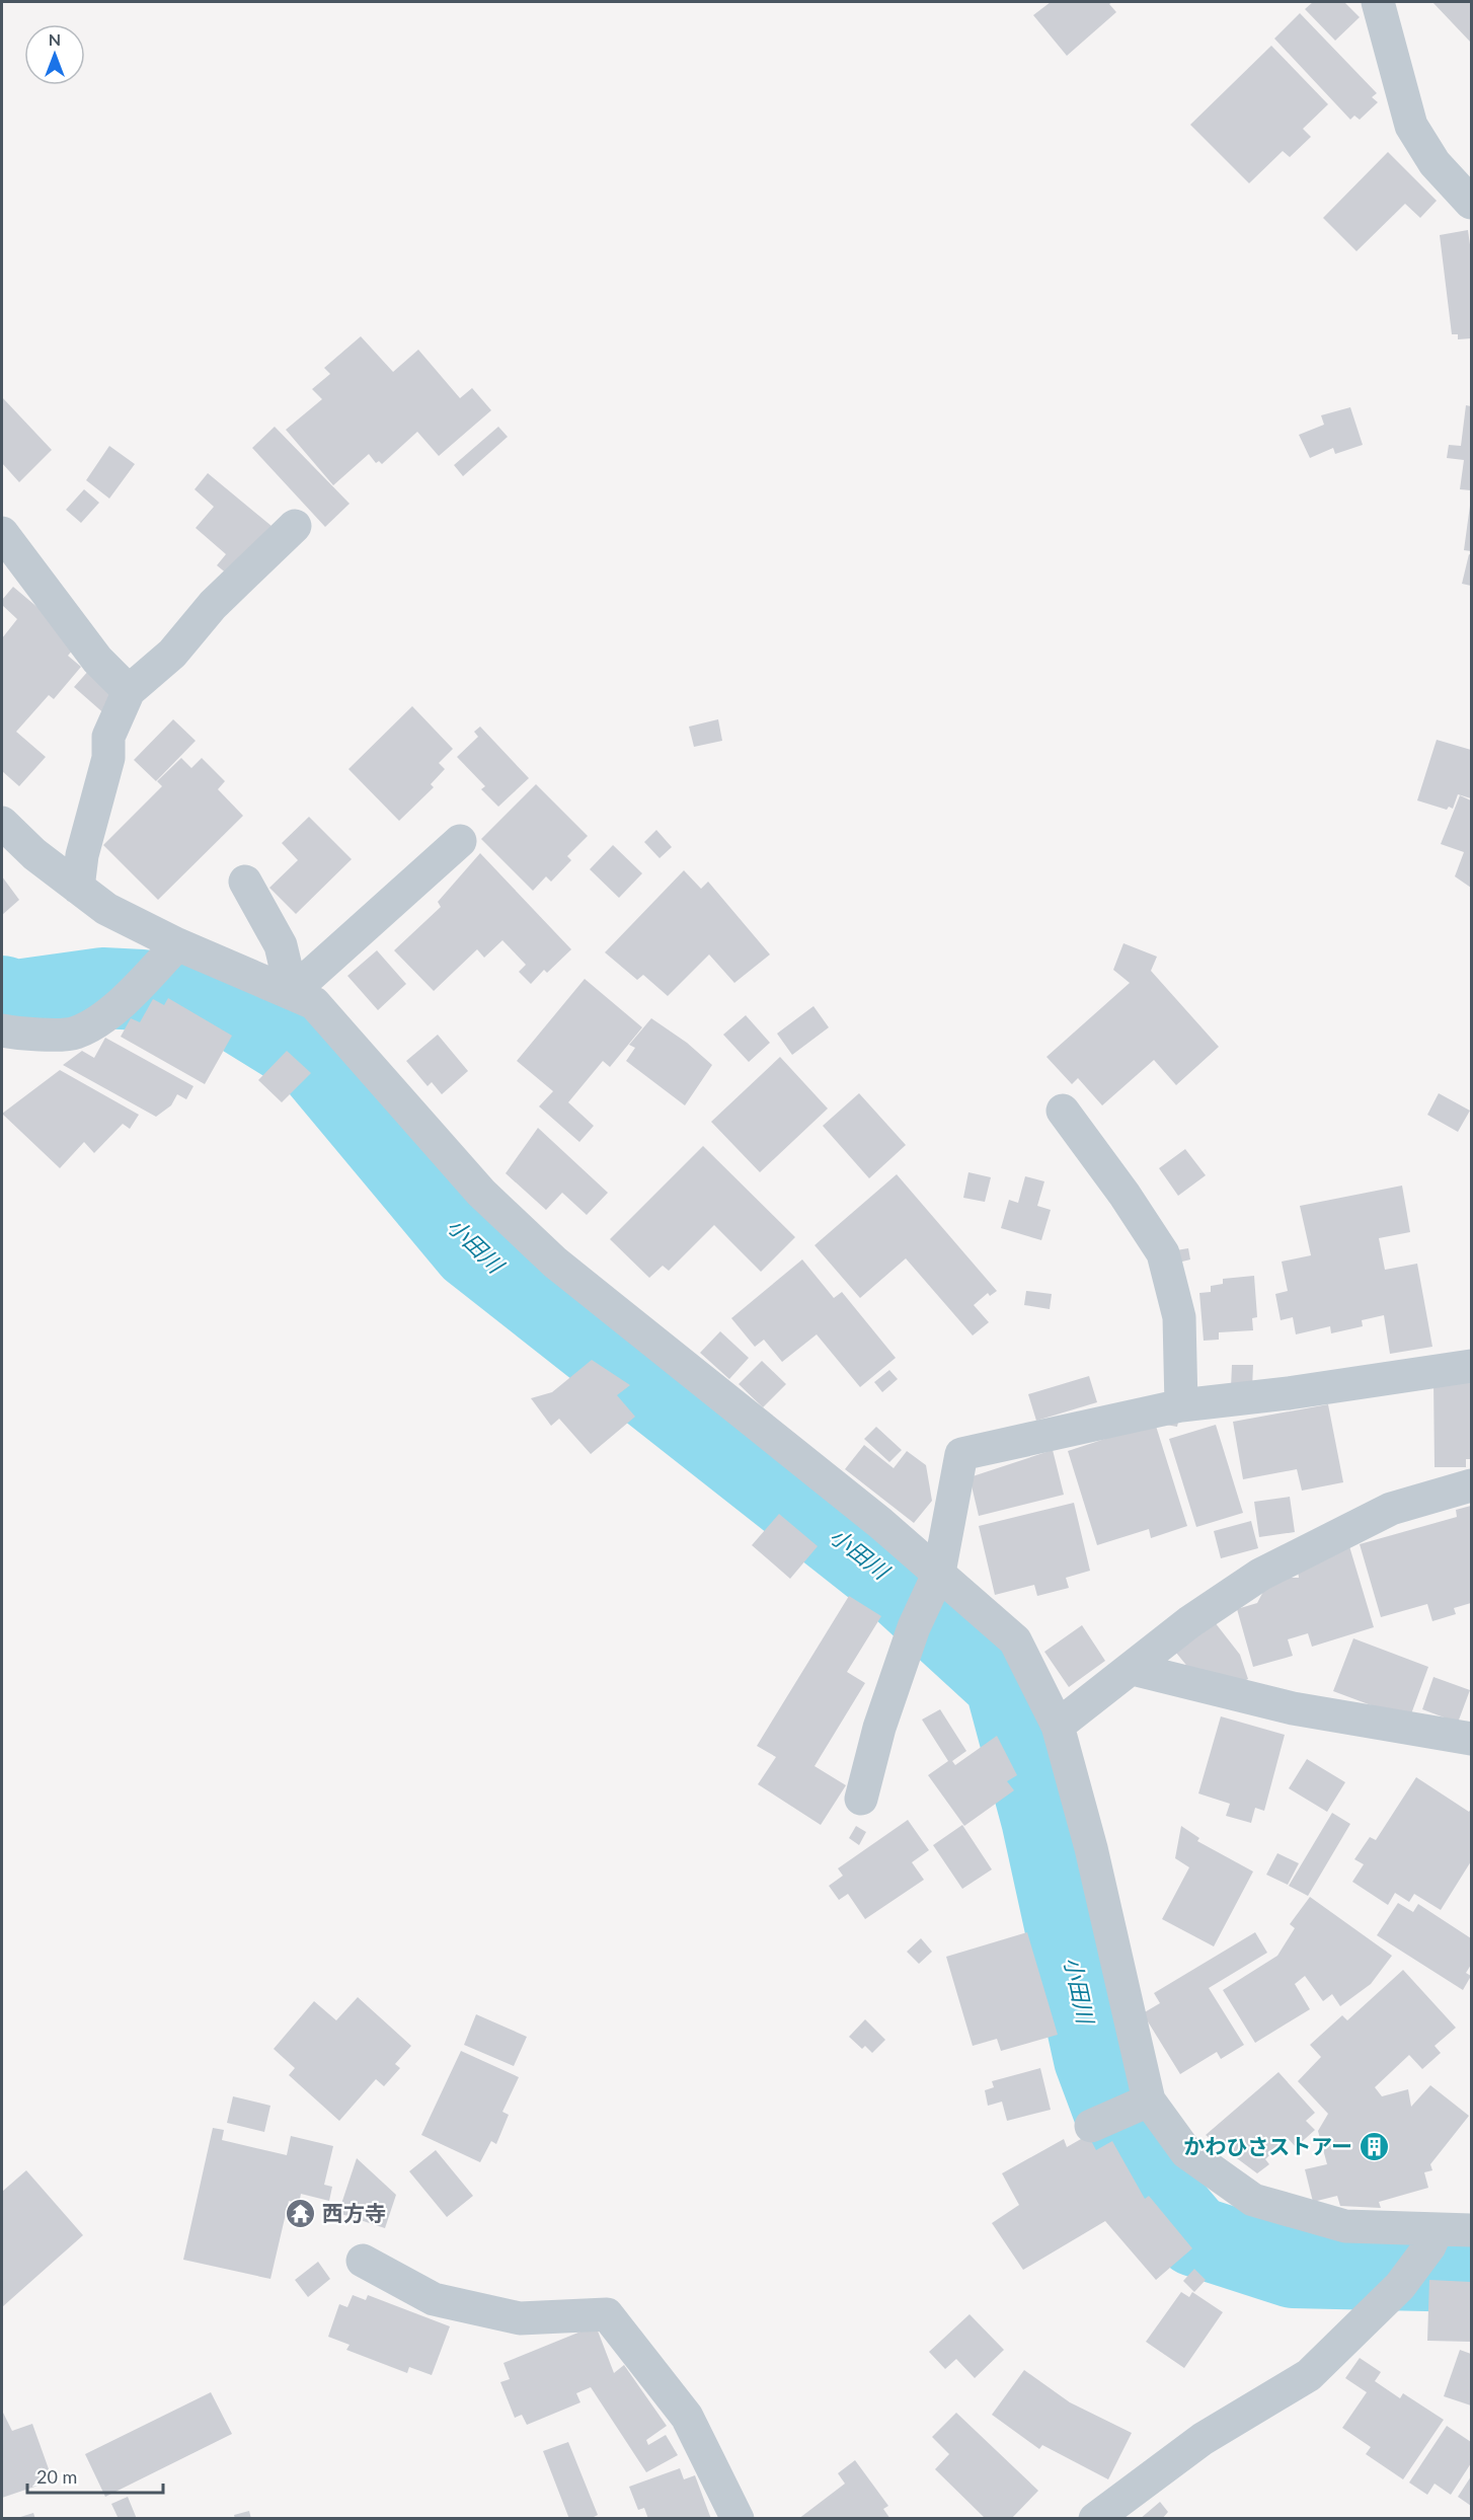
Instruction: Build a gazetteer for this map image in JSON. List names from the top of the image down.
{
  "water": ["小田川"],
  "places": {
    "building": ["かわひさストアー"],
    "temple": ["西方寺"]
  },
  "scale_bar": "20 m",
  "north": "top"
}
